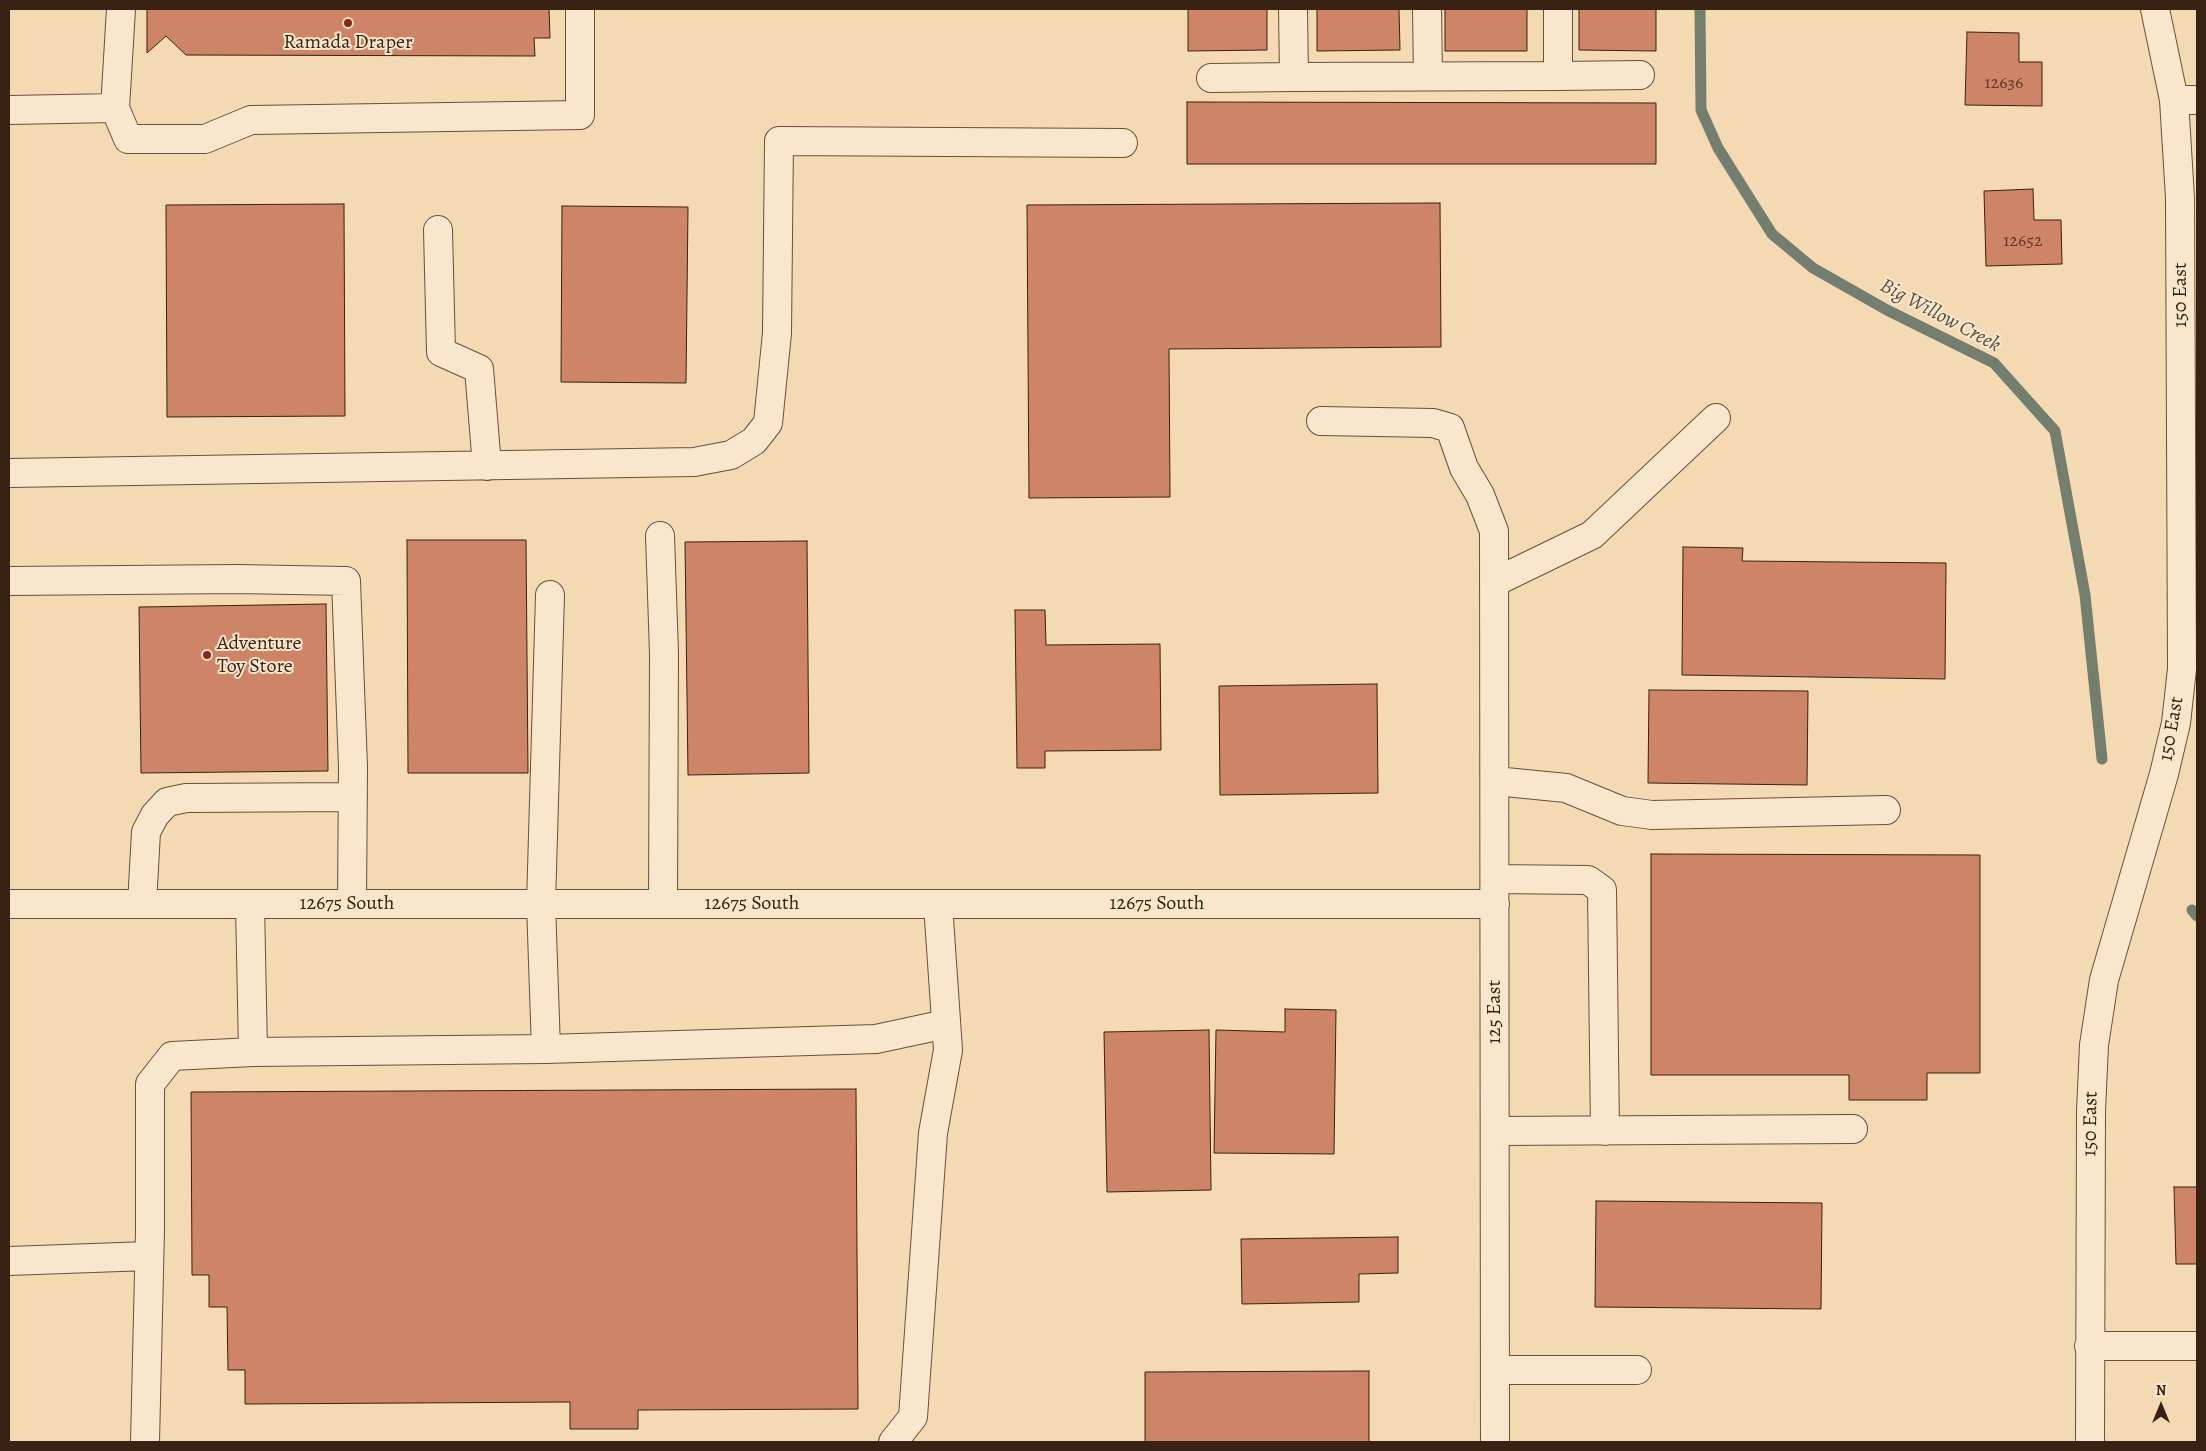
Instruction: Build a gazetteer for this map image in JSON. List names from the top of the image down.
{
  "streets": {
    "street": ["150 East", "12675 South", "125 East"]
  },
  "crossings": [
    ["12675 South", "125 East"]
  ],
  "water": ["Big Willow Creek"],
  "places": ["Ramada Draper", "Adventure Toy Store"],
  "house_numbers": ["12636", "12652"],
  "north": "top"
}
